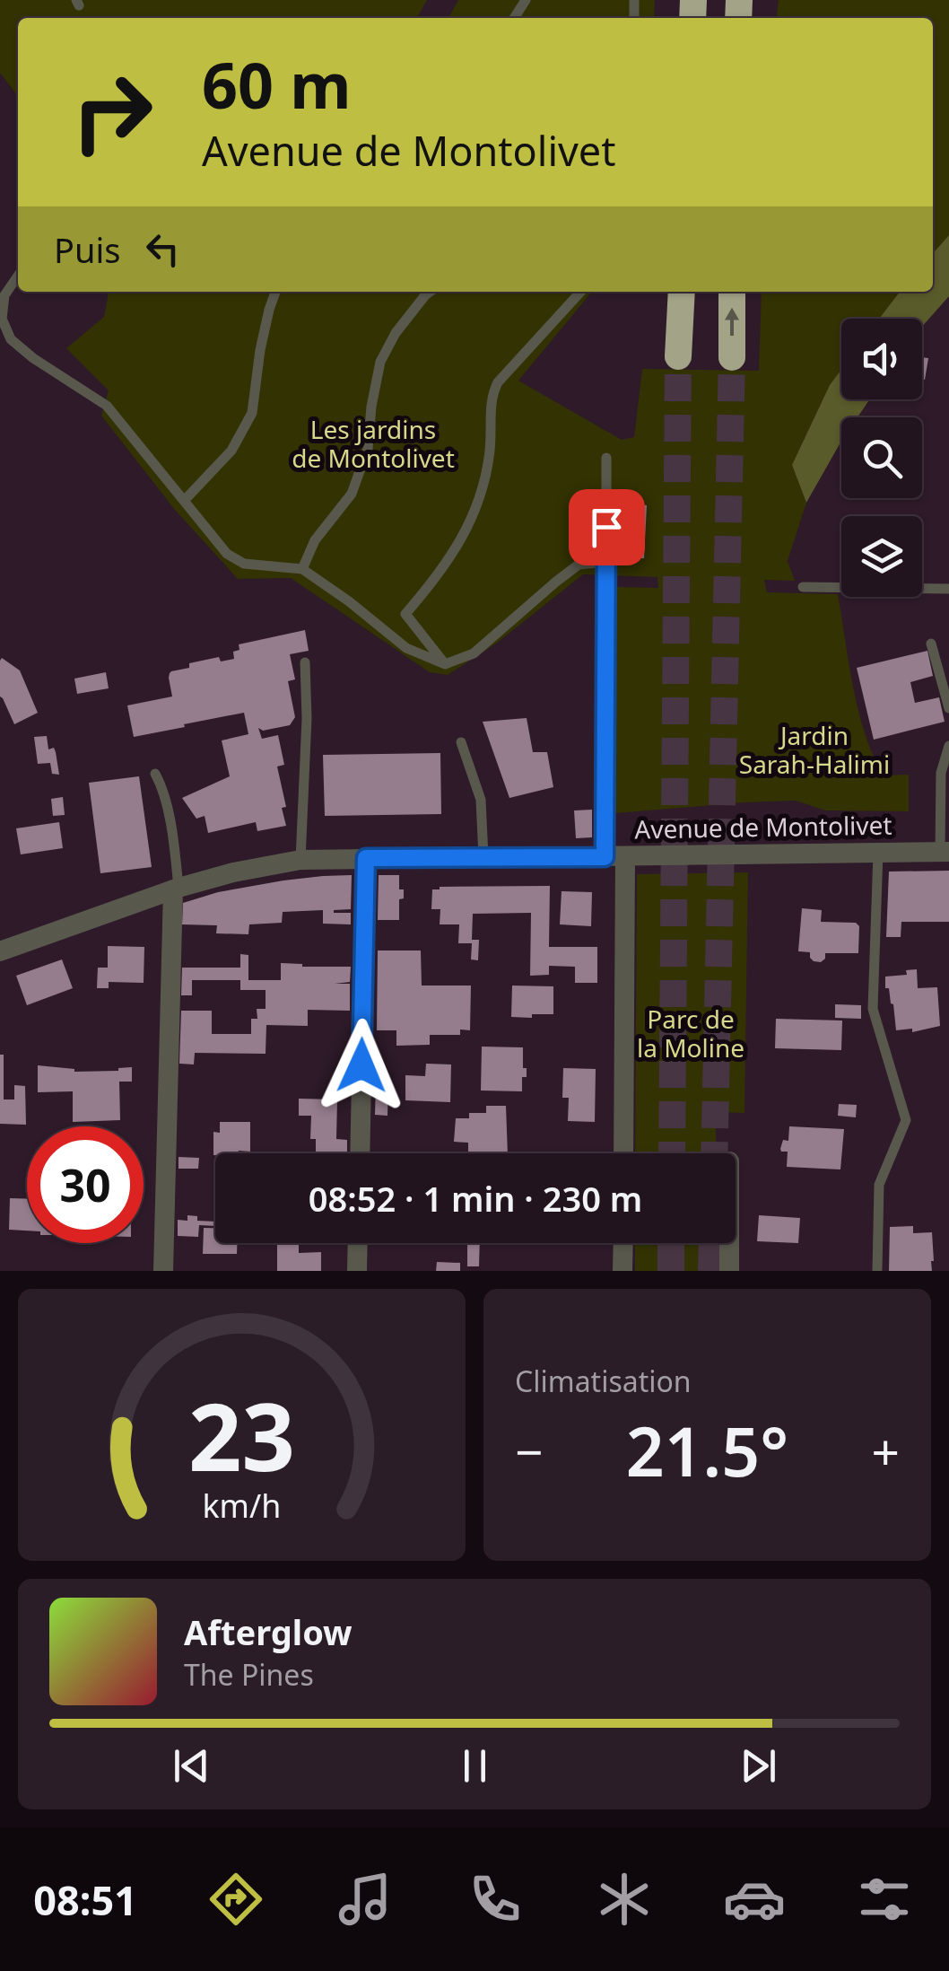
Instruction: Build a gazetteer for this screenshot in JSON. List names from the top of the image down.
{
  "streets": {
    "street": ["Avenue de Montolivet"]
  },
  "parks": ["Les jardins de Montolivet", "Jardin Sarah-Halimi", "Parc de la Moline"],
  "page": {
    "turn": ["60 m", "Avenue de Montolivet"],
    "then": "Puis",
    "limit": "30",
    "trip": "08:52 · 1 min · 230 m",
    "tile": "Climatisation",
    "heat": ["−", "21.5°", "+"],
    "song": ["Afterglow", "The Pines"],
    "tabs": "08:51",
    "gauge": ["23", "km/h"]
  }
}
